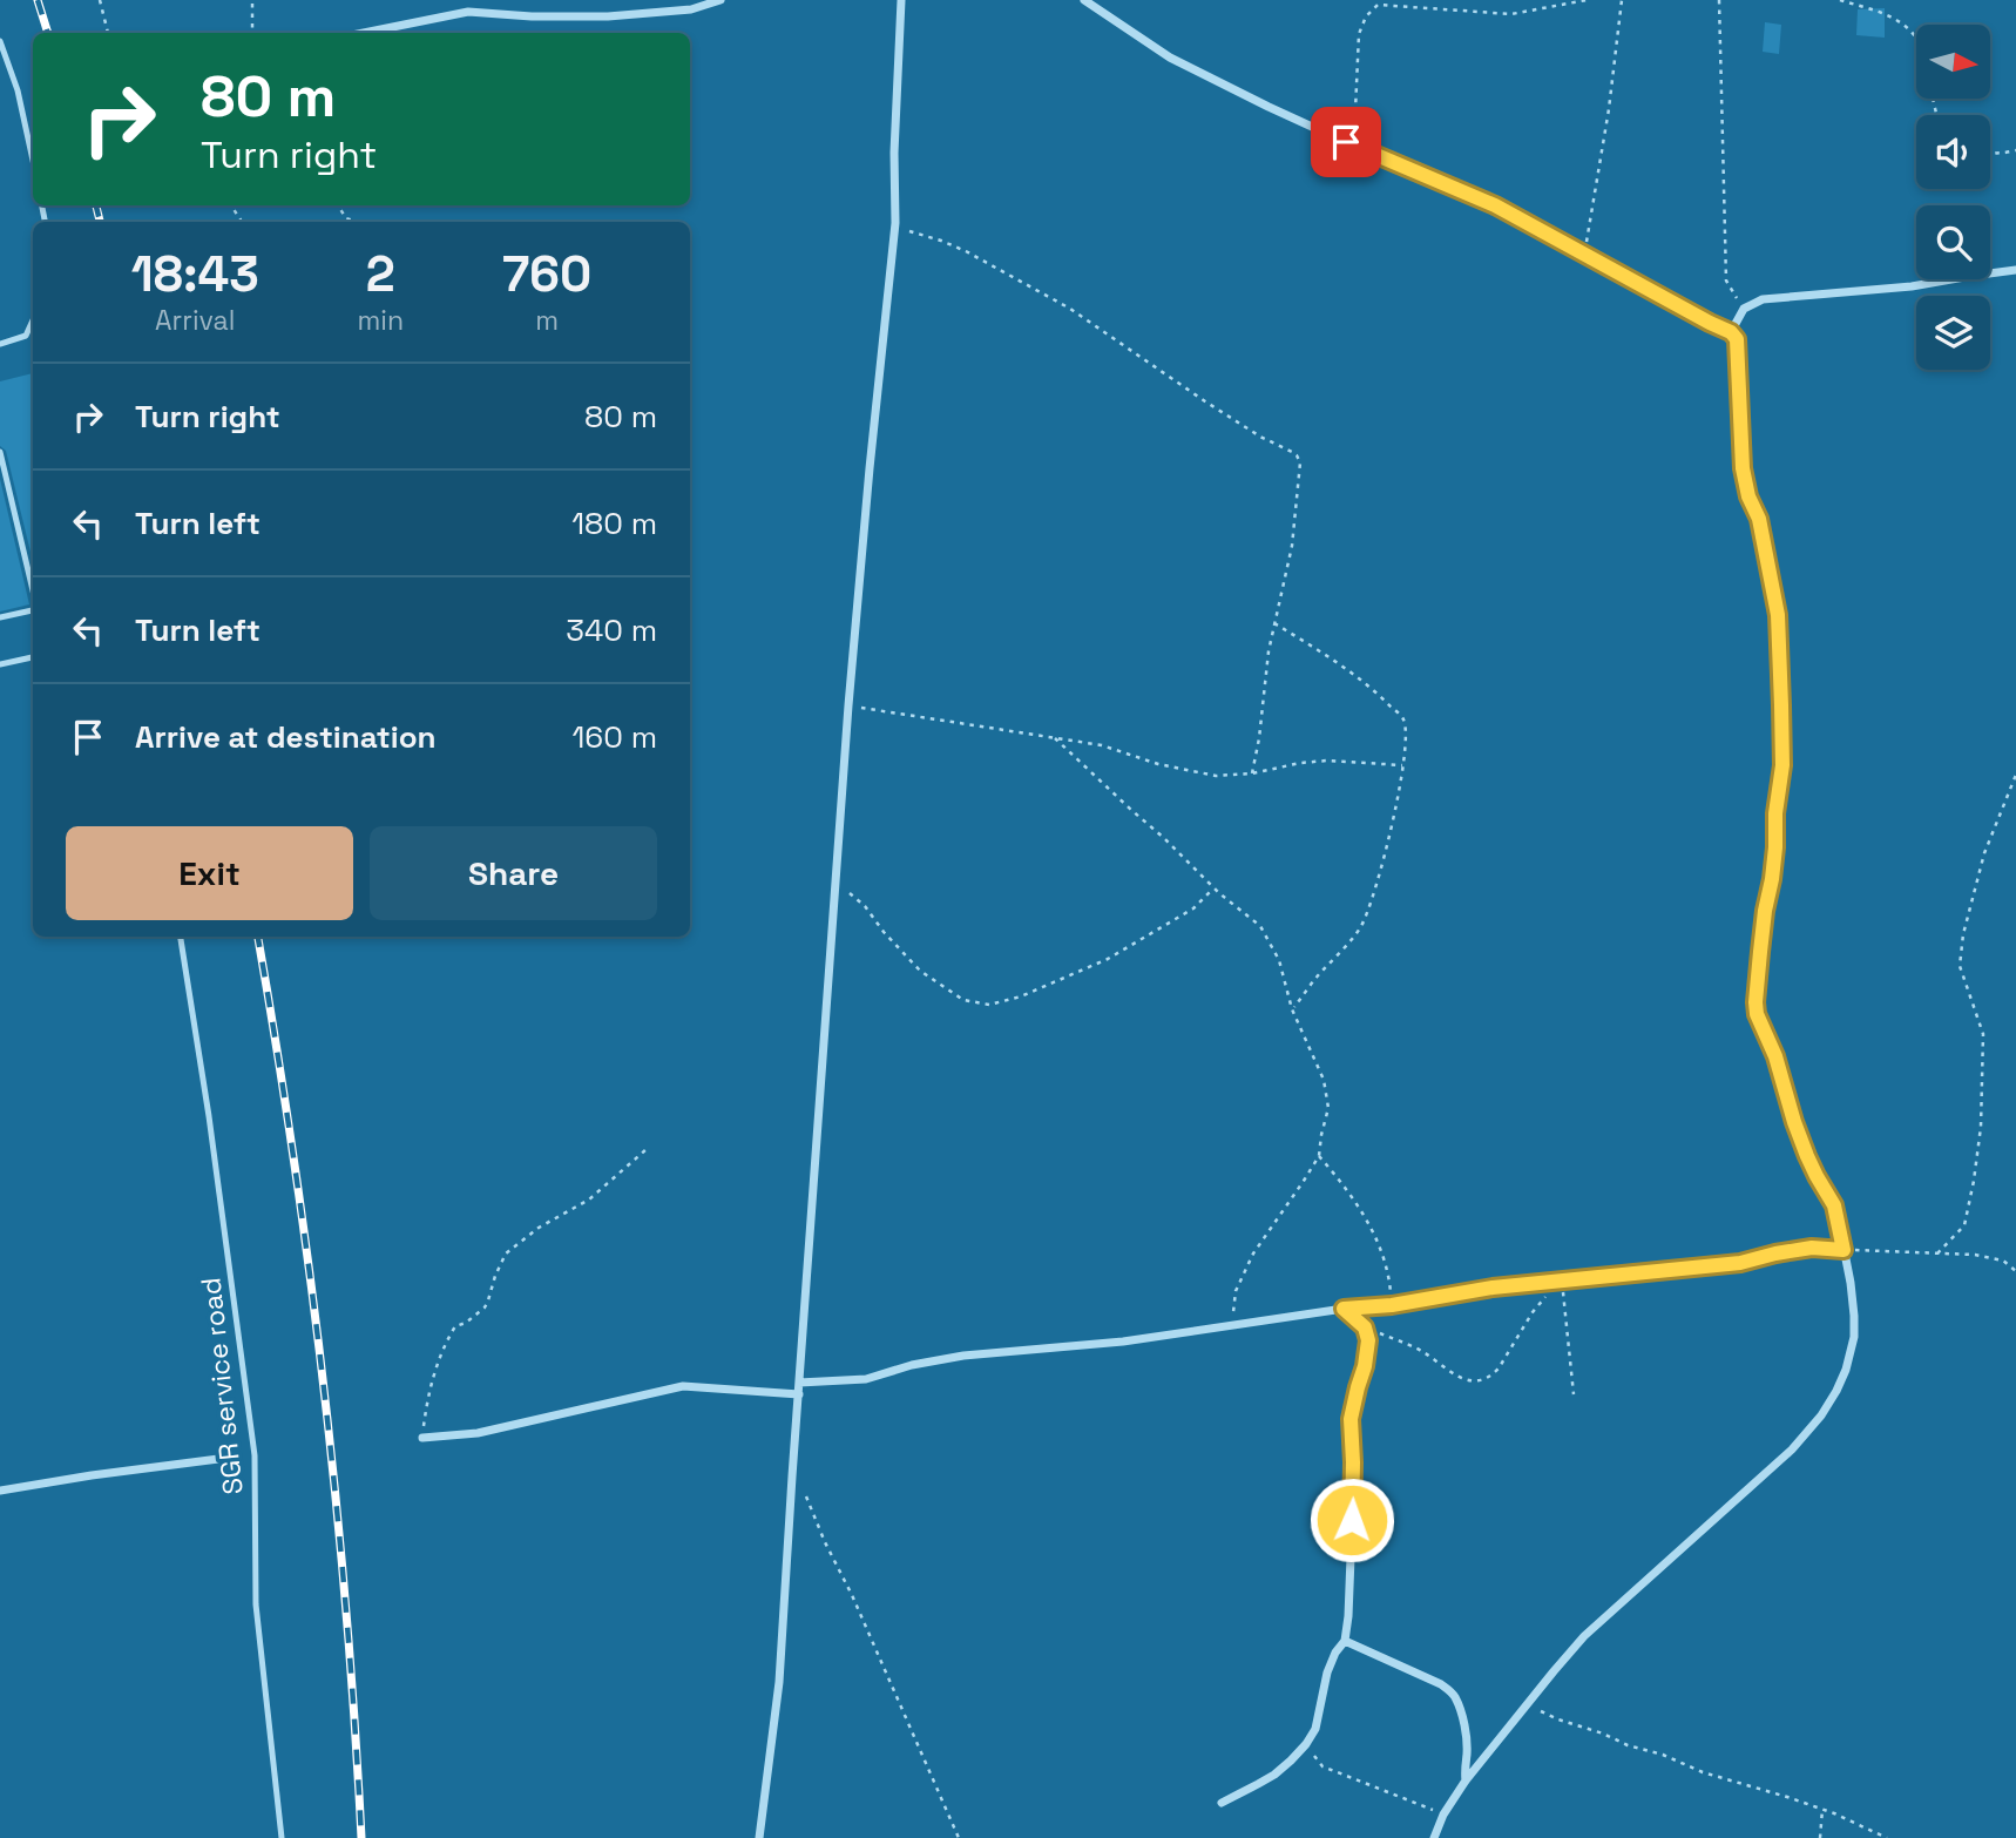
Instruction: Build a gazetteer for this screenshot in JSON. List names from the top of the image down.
{
  "streets": {
    "lane": ["SGR service road"]
  },
  "north": "right",
  "page": {
    "turn": ["80 m", "Turn right"],
    "eta": [
      "18:43",
      "Arrival",
      "2",
      "min",
      "760",
      "m"
    ],
    "list": [
      {
        "name": "Turn right",
        "value": "80 m"
      },
      {
        "name": "Turn left",
        "value": "180 m"
      },
      {
        "name": "Turn left",
        "value": "340 m"
      },
      {
        "name": "Arrive at destination",
        "value": "160 m"
      }
    ],
    "buttons": ["Exit", "Share"]
  }
}
